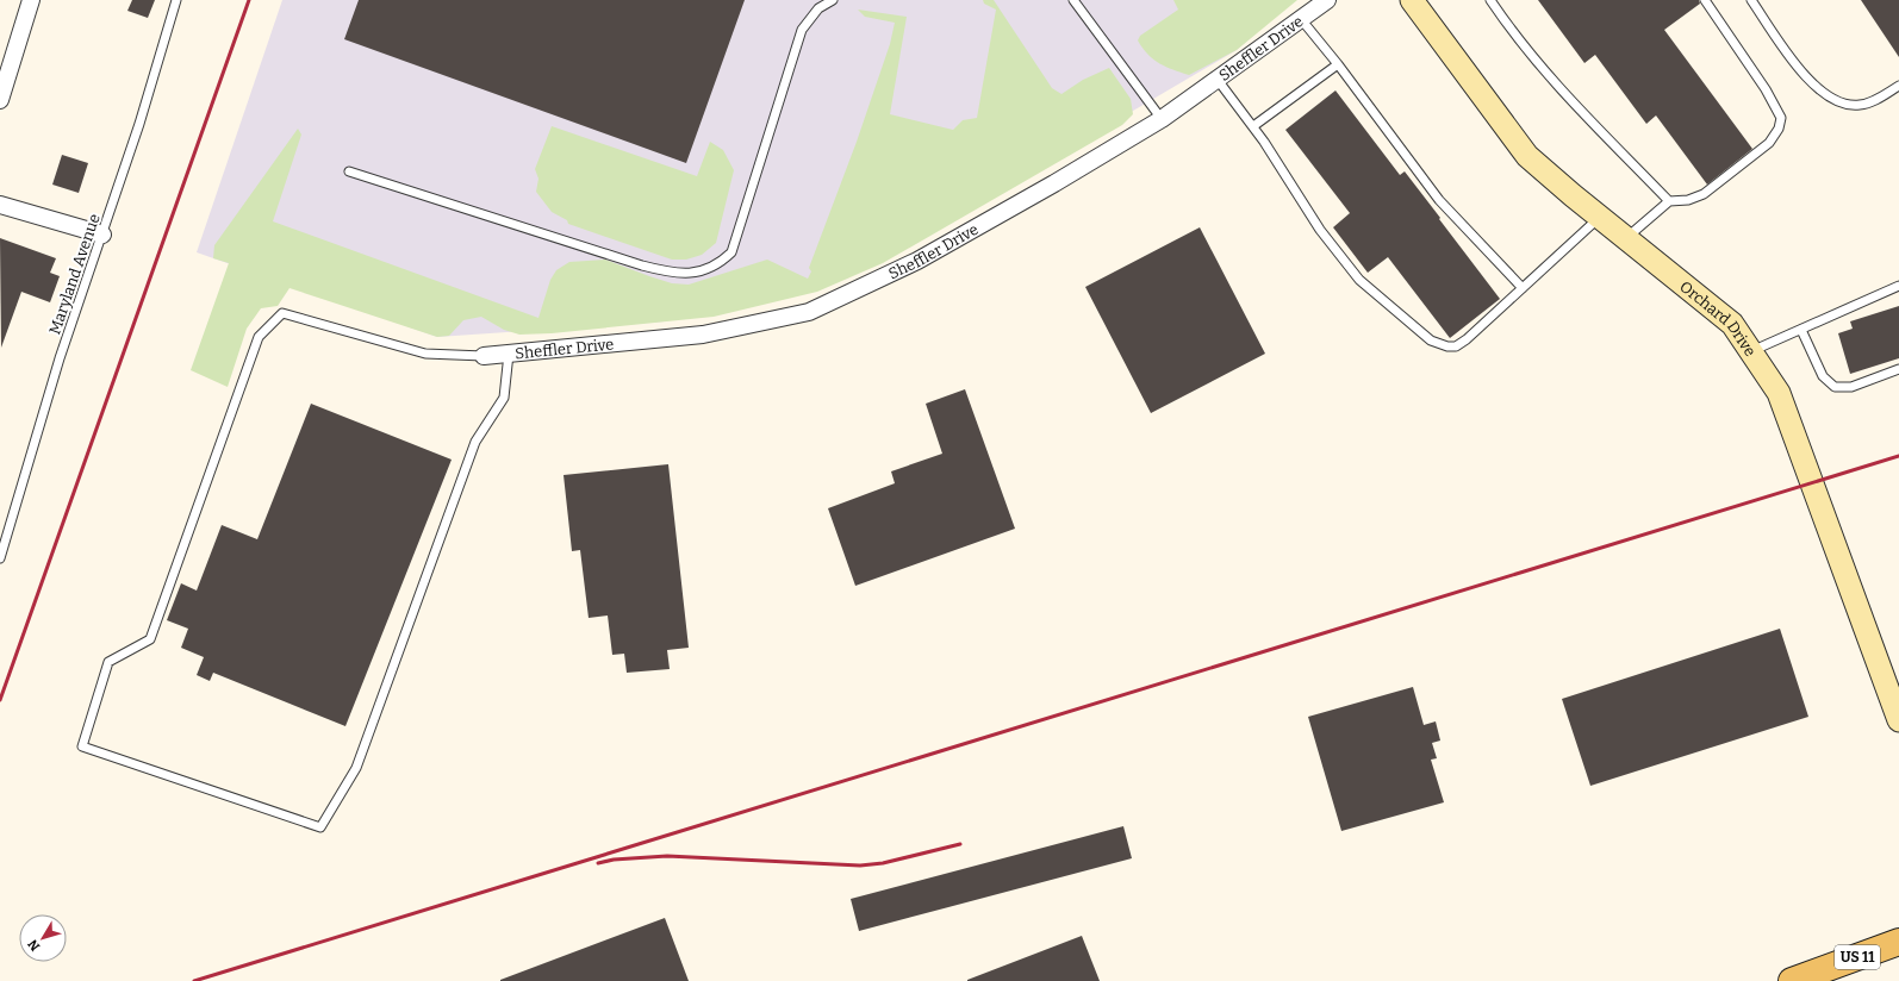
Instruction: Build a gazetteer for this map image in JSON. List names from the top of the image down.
{
  "streets": {
    "main road": ["US 11"],
    "street": ["Sheffler Drive", "Orchard Drive"],
    "lane": ["Maryland Avenue"]
  },
  "north": "bottom left"
}
